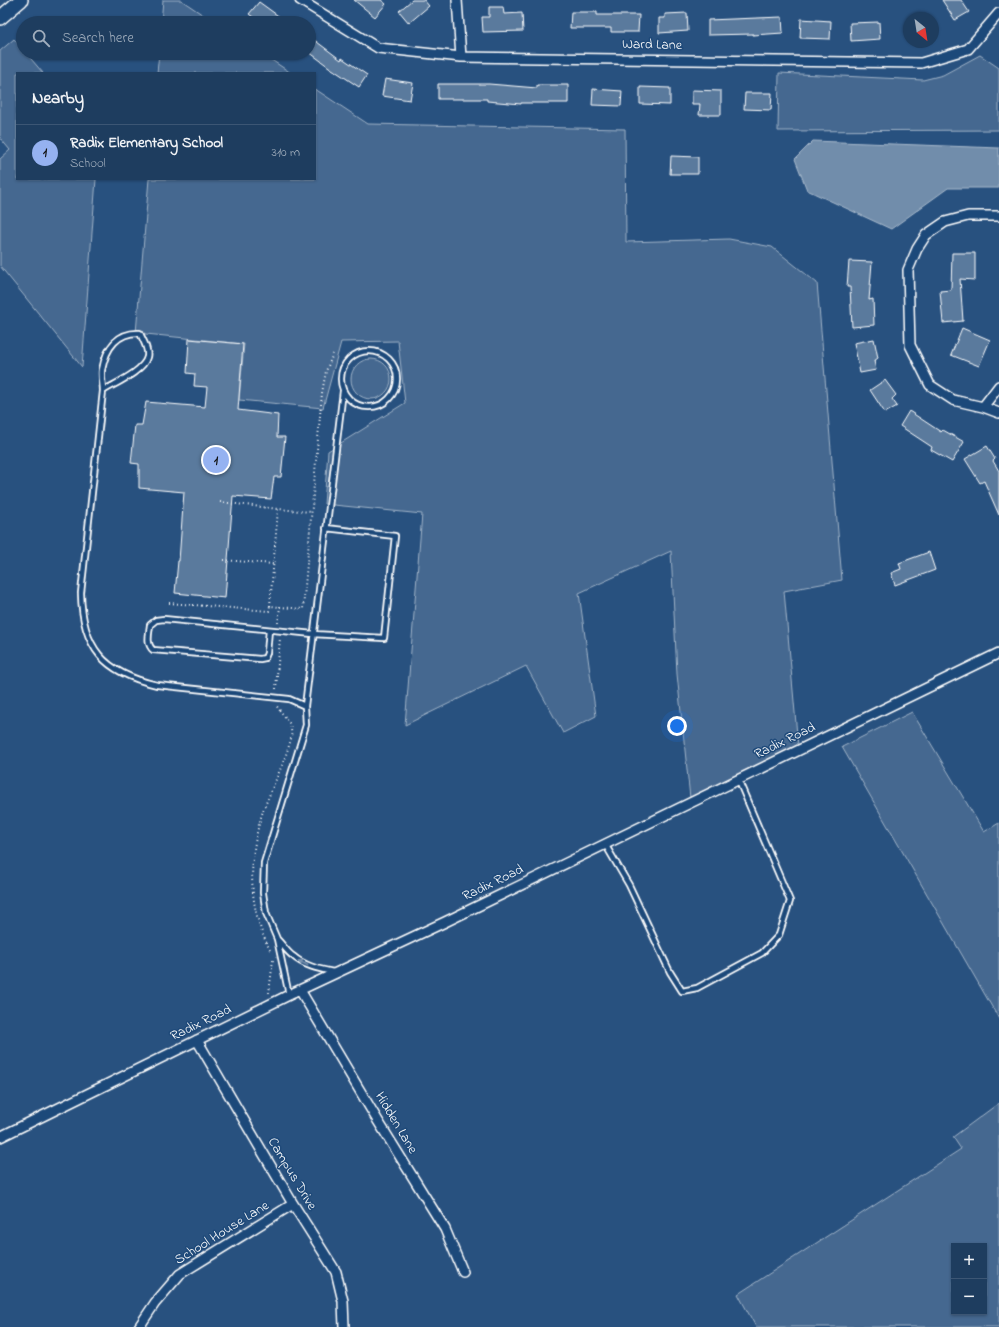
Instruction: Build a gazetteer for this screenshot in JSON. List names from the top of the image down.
{
  "streets": {
    "street": [
      "Ward Lane",
      "Radix Road",
      "Hidden Lane",
      "Campus Drive",
      "School House Lane"
    ]
  },
  "crossings": [
    ["Radix Road", "Hidden Lane"],
    ["Radix Road", "Campus Drive"],
    ["Campus Drive", "School House Lane"]
  ],
  "north": "bottom right",
  "page": {
    "search": "Search here",
    "heading": "Nearby",
    "list": [
      {
        "mark": "1",
        "name": "Radix Elementary School",
        "note": "School",
        "value": "310 m"
      }
    ],
    "pins": "1",
    "map_buttons": ["+", "−"]
  }
}
